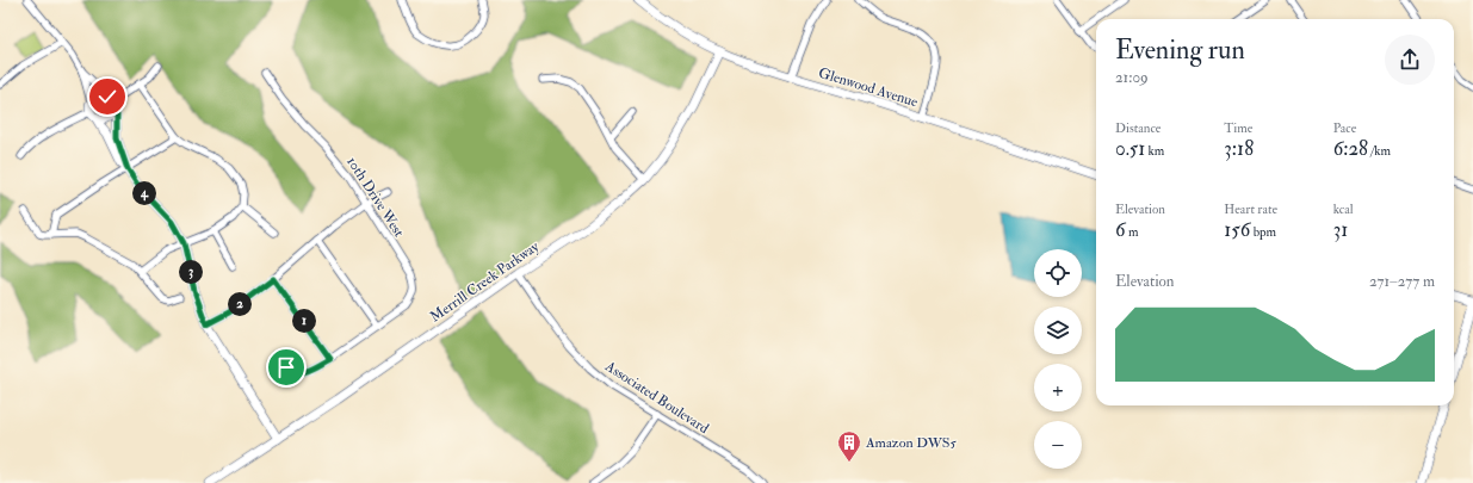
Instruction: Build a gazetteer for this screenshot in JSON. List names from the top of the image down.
{
  "streets": {
    "street": [
      "Glenwood Avenue",
      "10th Drive West",
      "Merrill Creek Parkway",
      "Associated Boulevard"
    ]
  },
  "crossings": [
    ["Glenwood Avenue", "Merrill Creek Parkway"],
    ["Merrill Creek Parkway", "Associated Boulevard"]
  ],
  "places": {
    "building": ["Amazon DWS5"]
  },
  "page": {
    "heading": ["Evening run", "21:09"],
    "stats": [
      ["Distance", "0.51 km"],
      ["Time", "3:18"],
      ["Pace", "6:28 /km"],
      ["Elevation", "6 m"],
      ["Heart rate", "156 bpm"],
      ["kcal", "31"]
    ],
    "pins": [
      "4",
      "3",
      "2",
      "1"
    ],
    "map_buttons": ["+", "−"],
    "chart": ["Elevation", "271–277 m"]
  }
}
